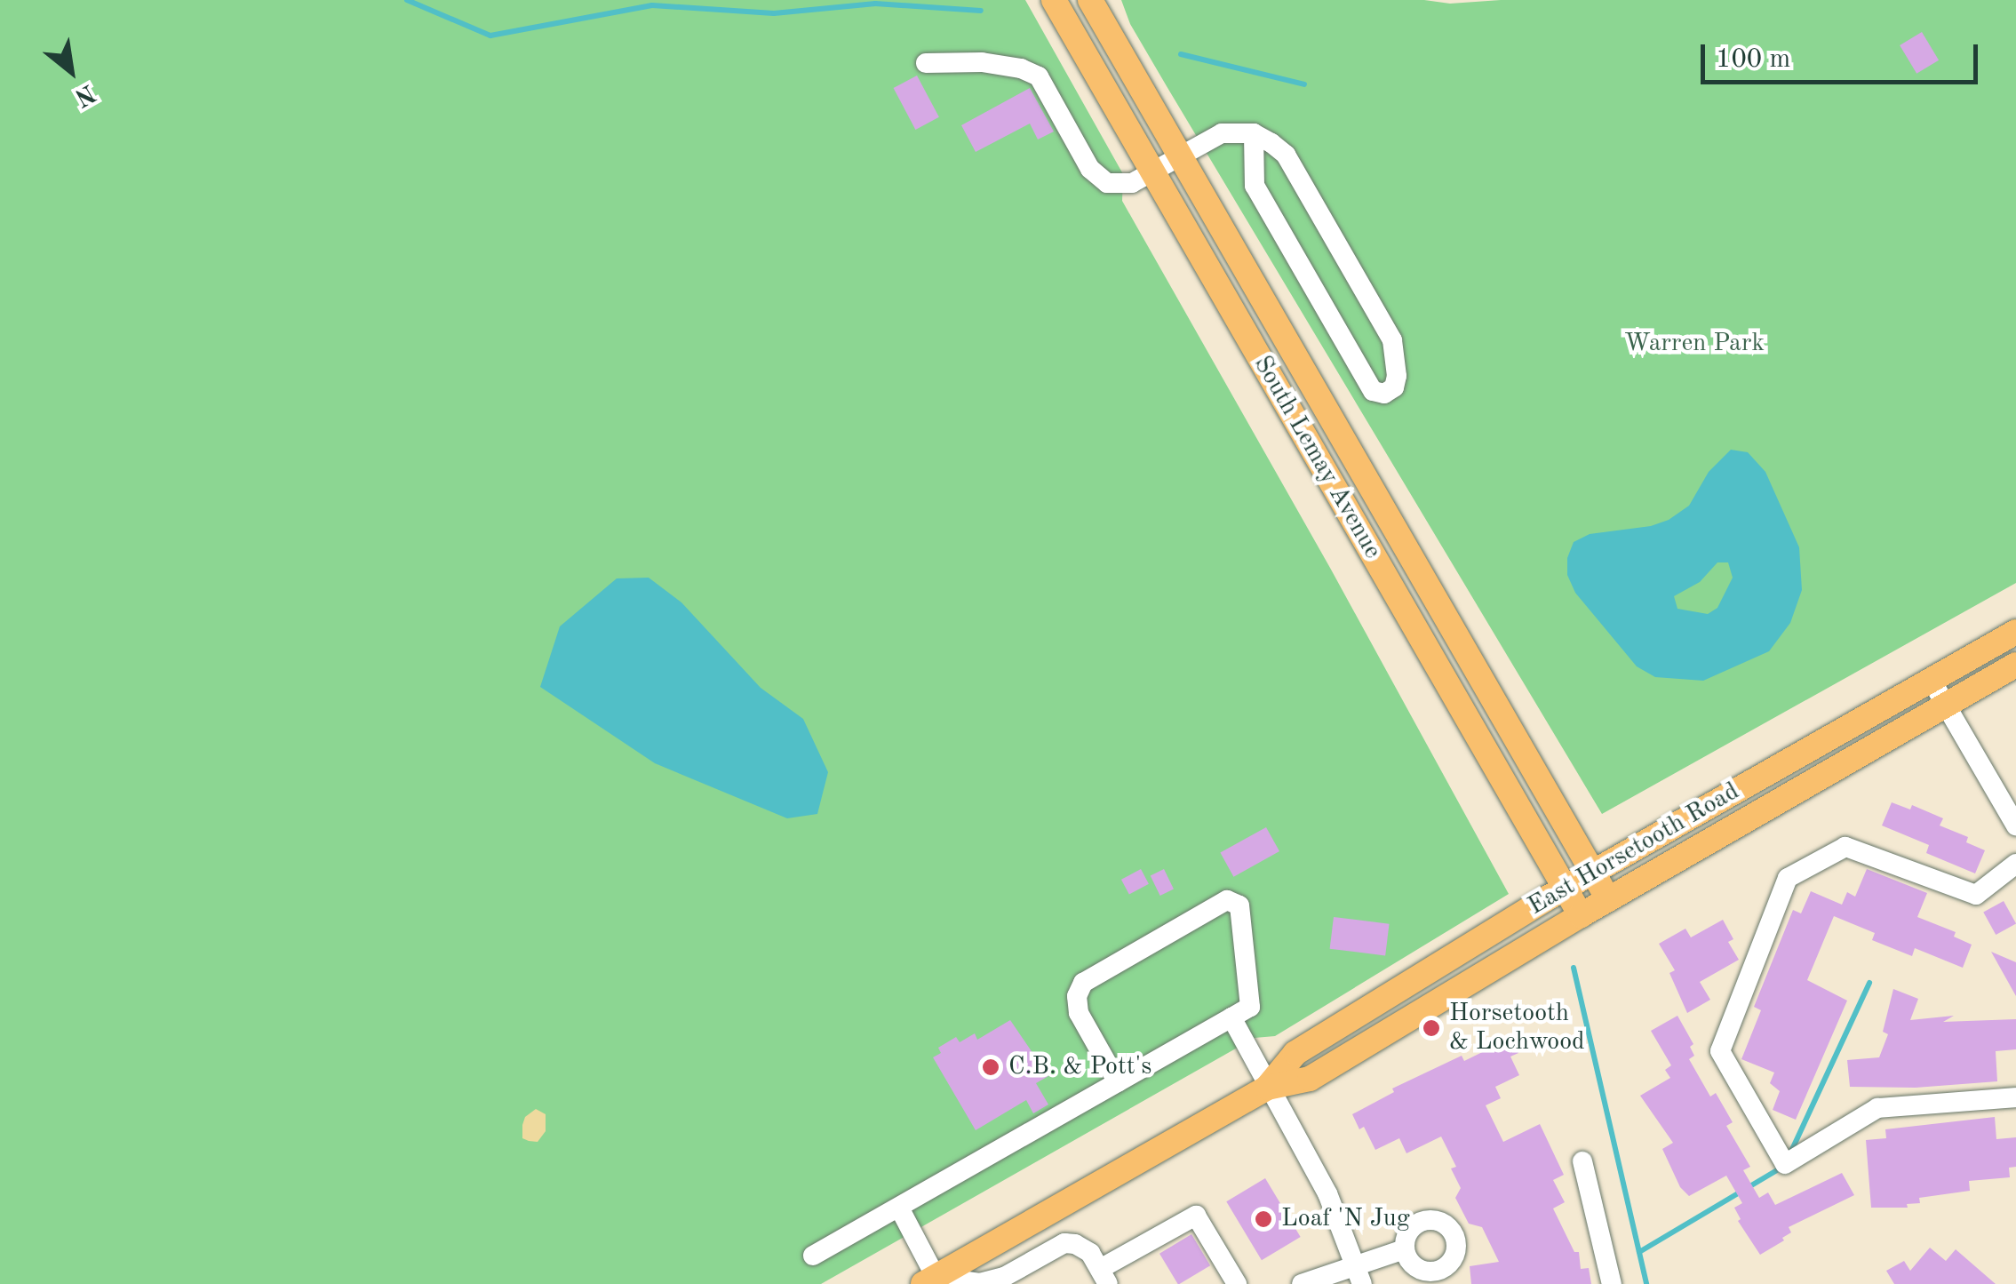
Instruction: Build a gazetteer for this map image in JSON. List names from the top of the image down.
{
  "streets": {
    "main road": ["South Lemay Avenue", "East Horsetooth Road"]
  },
  "crossings": [
    ["South Lemay Avenue", "East Horsetooth Road"]
  ],
  "parks": ["Warren Park"],
  "places": ["Horsetooth & Lochwood", "C.B. & Pott's", "Loaf 'N Jug"],
  "scale_bar": "100 m",
  "north": "bottom right"
}
